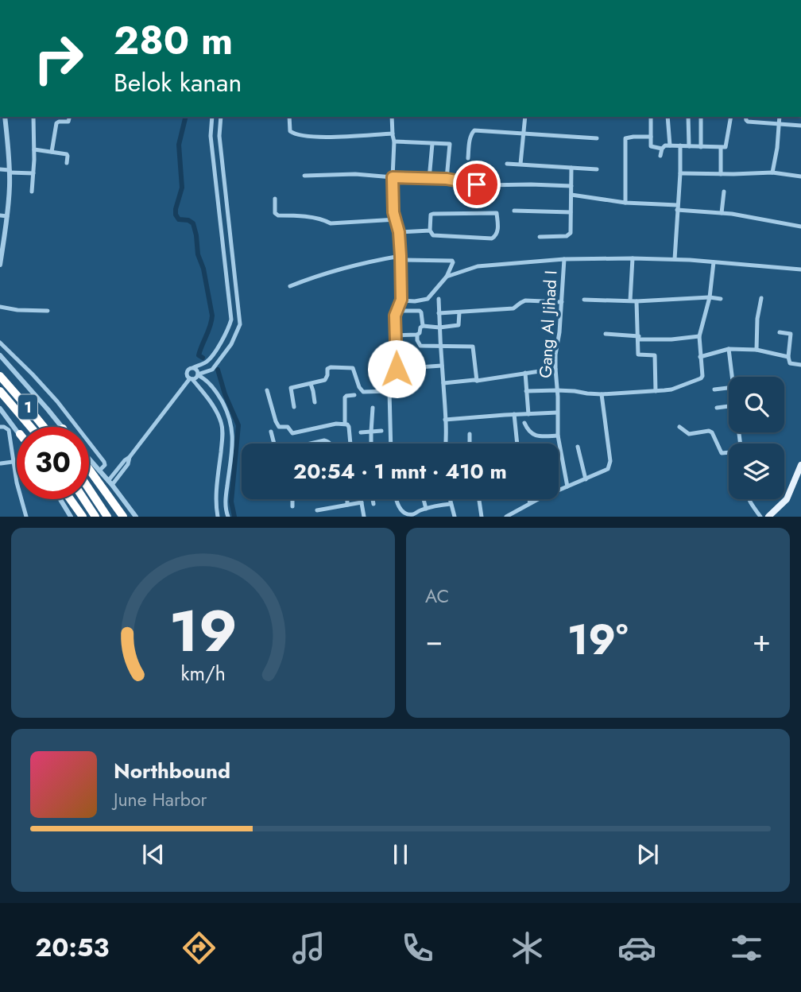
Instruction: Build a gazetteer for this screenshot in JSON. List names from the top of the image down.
{
  "streets": {
    "highway": ["1"],
    "street": ["Gang Al Jihad I"]
  },
  "page": {
    "turn": ["280 m", "Belok kanan"],
    "limit": "30",
    "trip": "20:54 · 1 mnt · 410 m",
    "tile": "AC",
    "heat": ["−", "19°", "+"],
    "song": ["Northbound", "June Harbor"],
    "tabs": "20:53",
    "gauge": ["19", "km/h"]
  }
}
